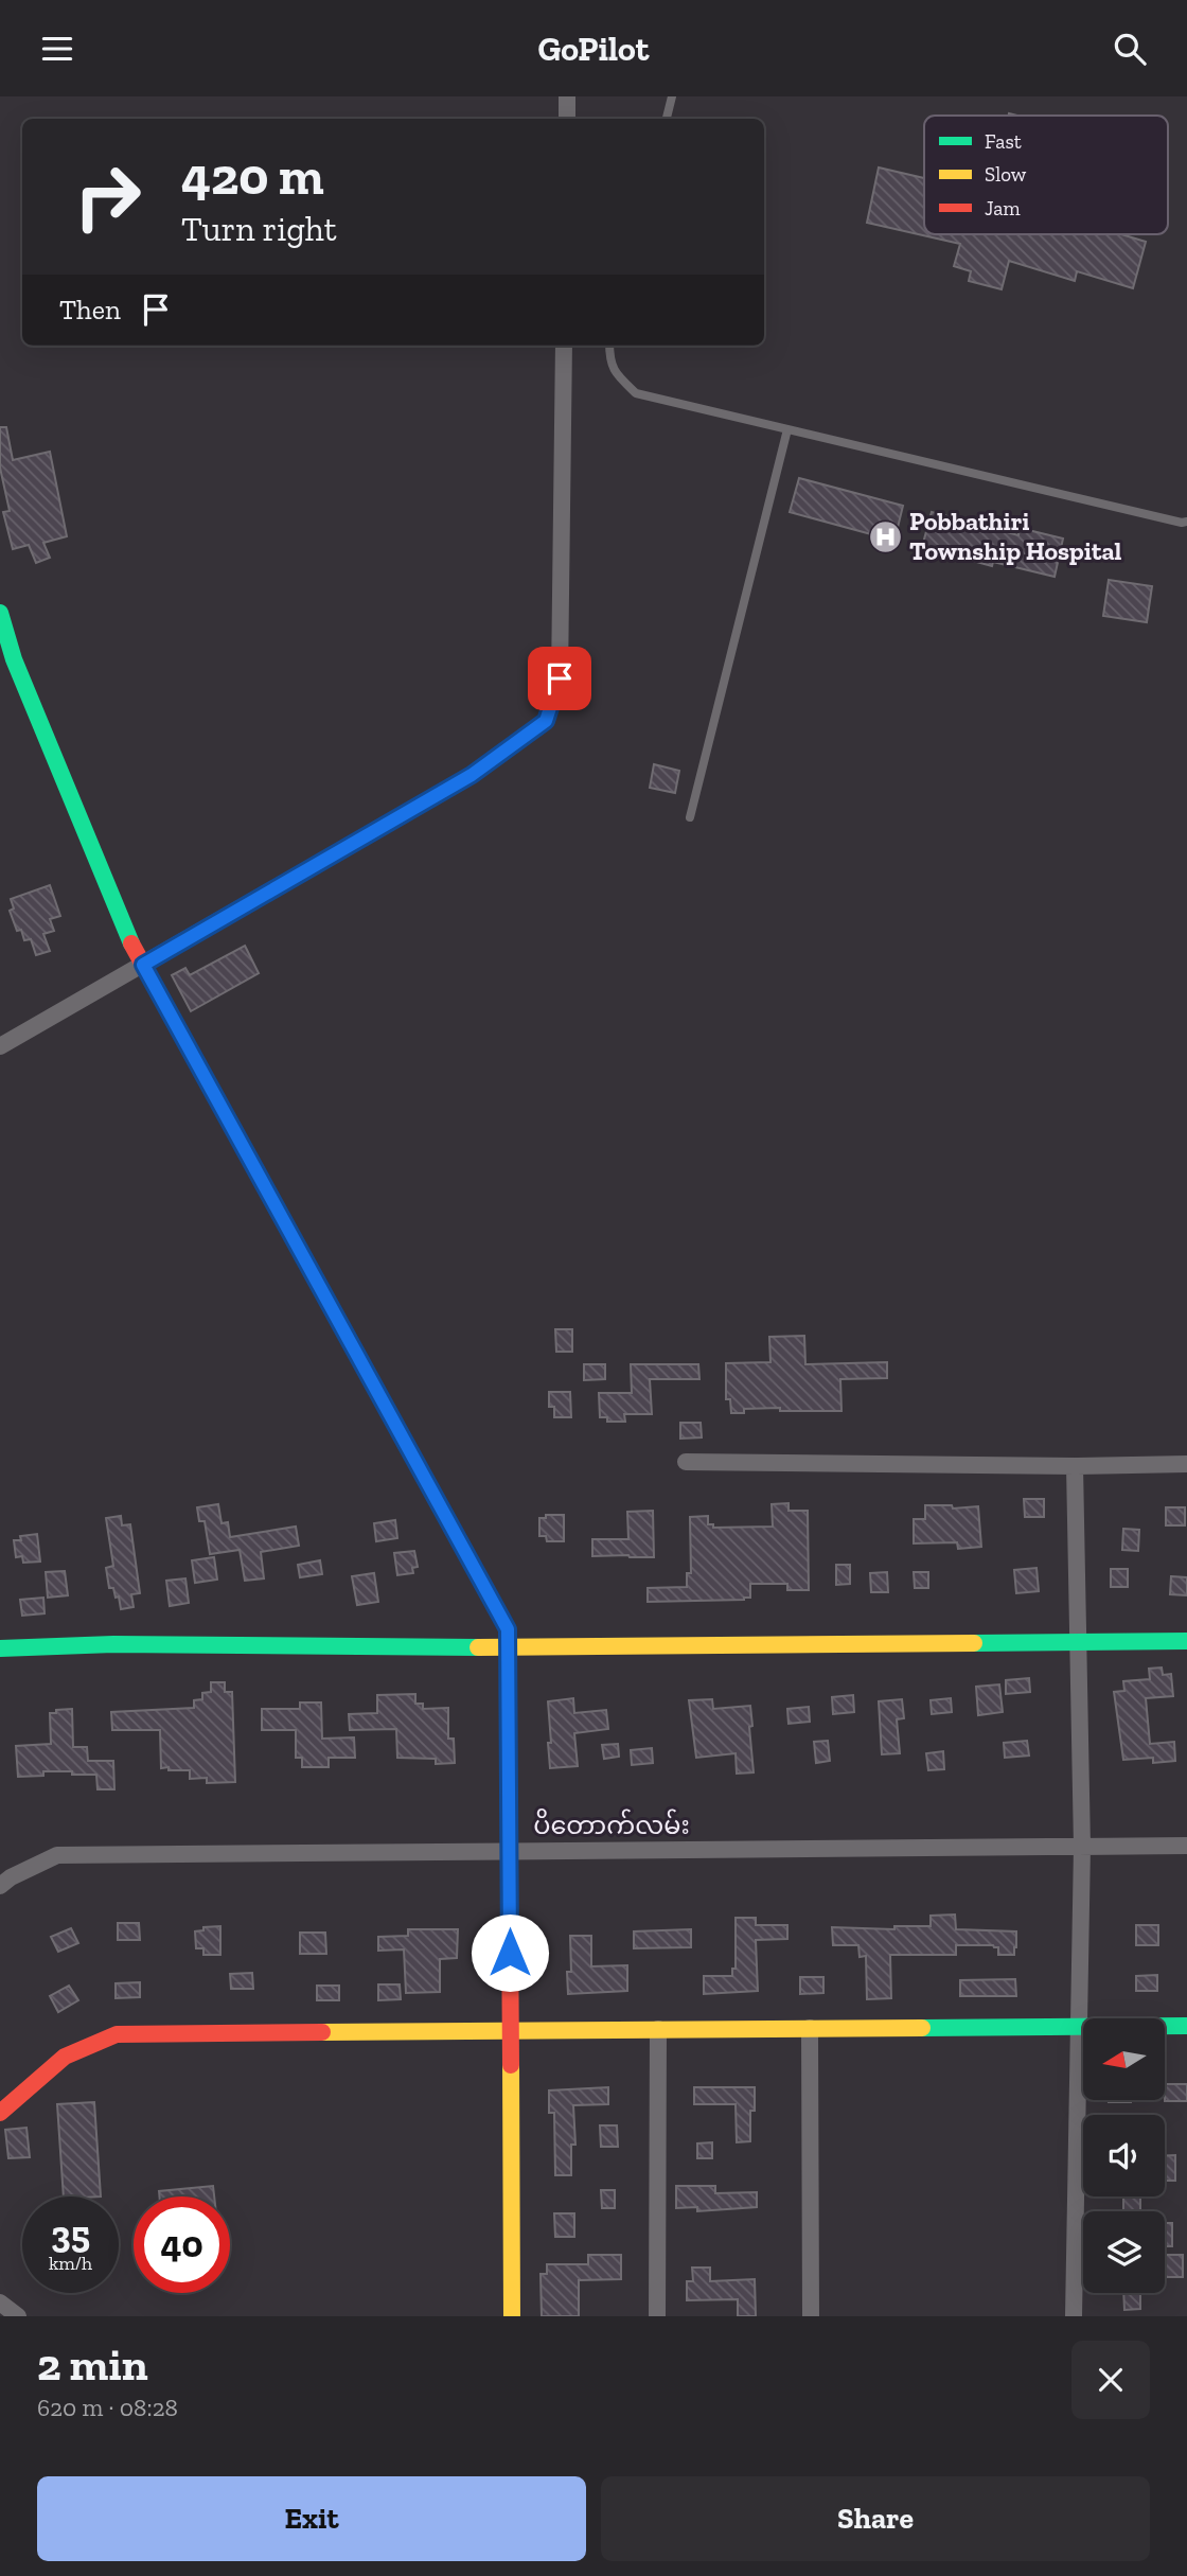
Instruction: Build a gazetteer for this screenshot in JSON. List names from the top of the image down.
{
  "streets": {
    "street": ["ပိတောက်လမ်း"]
  },
  "places": {
    "hospital": ["Pobbathiri Township Hospital"]
  },
  "legend": ["Fast", "Slow", "Jam"],
  "north": "left",
  "page": {
    "header": "GoPilot",
    "turn": ["420 m", "Turn right"],
    "then": "Then",
    "speed": "35 km/h",
    "limit": "40",
    "heading": ["2 min", "620 m · 08:28"],
    "buttons": ["Exit", "Share"]
  }
}
